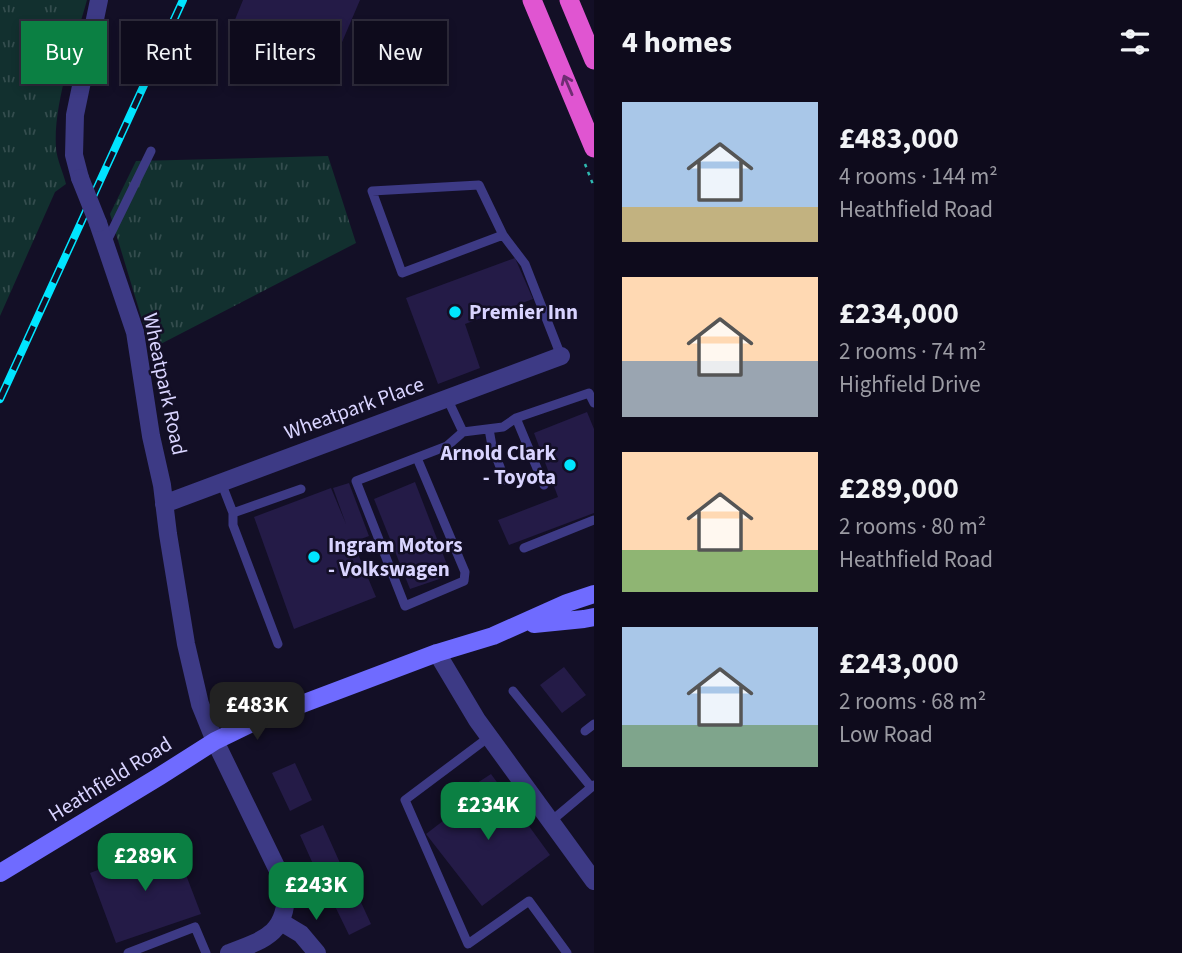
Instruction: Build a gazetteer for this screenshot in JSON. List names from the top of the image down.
{
  "streets": {
    "main road": ["Heathfield Road"],
    "street": ["Wheatpark Road", "Wheatpark Place"]
  },
  "crossings": [
    ["Wheatpark Road", "Wheatpark Place"],
    ["Wheatpark Road", "Heathfield Road"]
  ],
  "places": ["Premier Inn", "Arnold Clark - Toyota", "Ingram Motors - Volkswagen"],
  "page": {
    "heading": "4 homes",
    "chip": [
      "Buy",
      "Rent",
      "Filters",
      "New"
    ],
    "list": [
      {
        "name": "£483,000",
        "note": "4 rooms · 144 m² · Heathfield Road"
      },
      {
        "name": "£234,000",
        "note": "2 rooms · 74 m² · Highfield Drive"
      },
      {
        "name": "£289,000",
        "note": "2 rooms · 80 m² · Heathfield Road"
      },
      {
        "name": "£243,000",
        "note": "2 rooms · 68 m² · Low Road"
      }
    ],
    "price": [
      "£483K",
      "£234K",
      "£289K",
      "£243K"
    ]
  }
}
